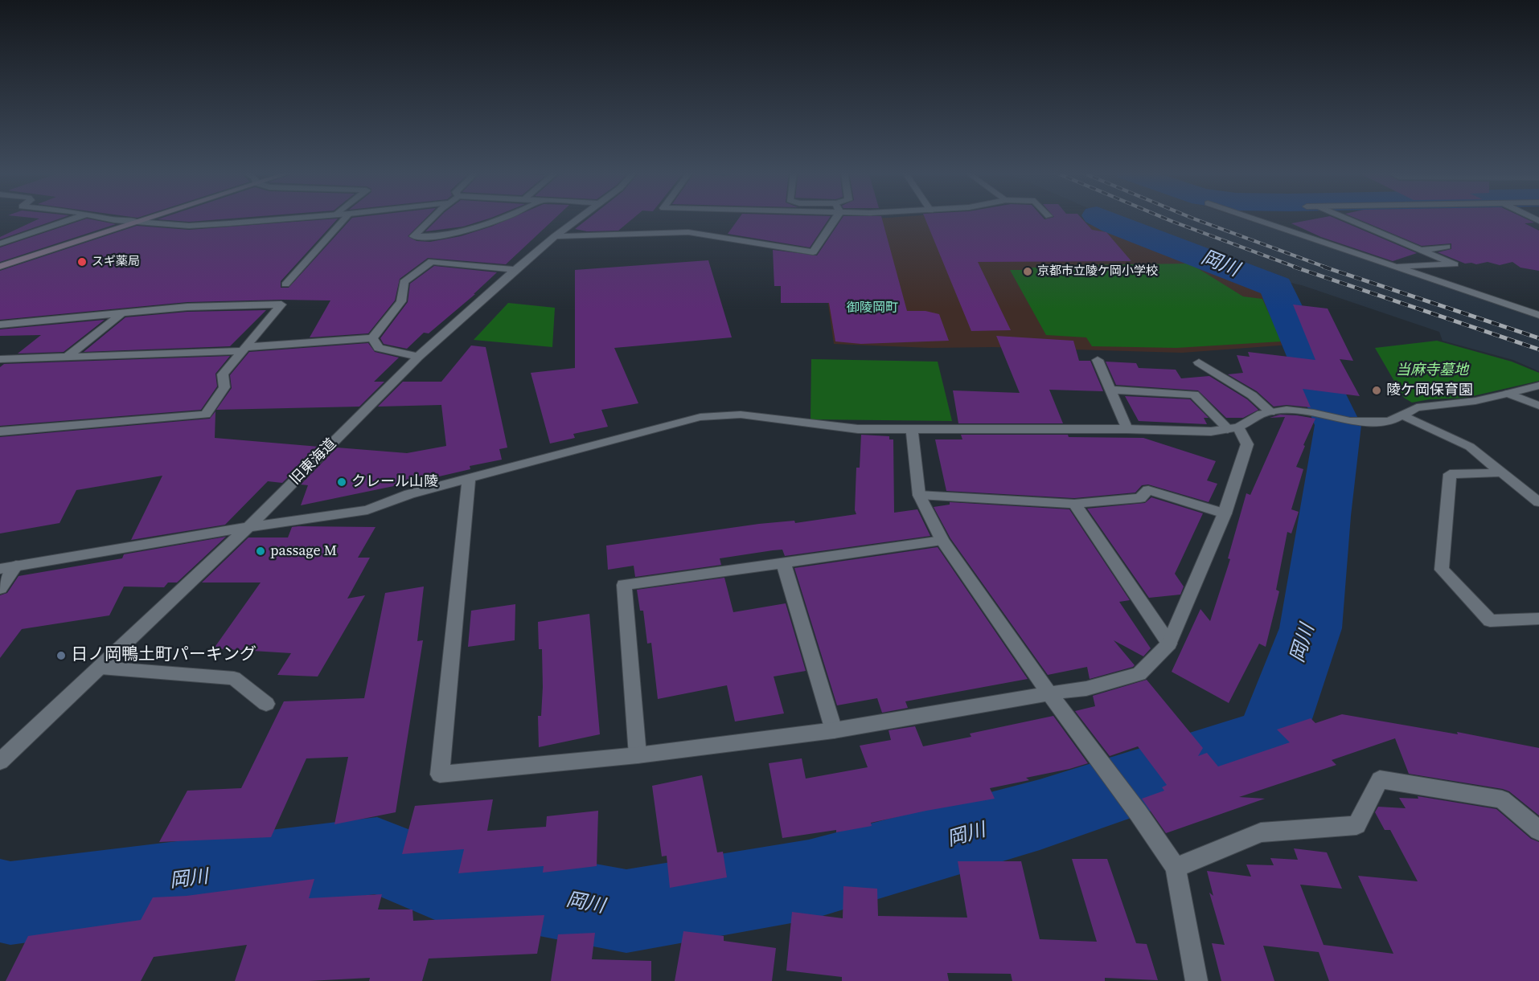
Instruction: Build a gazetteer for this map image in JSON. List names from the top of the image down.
{
  "streets": {
    "street": ["旧東海道"]
  },
  "districts": ["御陵岡町"],
  "water": ["岡川"],
  "parks": ["当麻寺墓地"],
  "places": [
    "スギ薬局",
    "京都市立陵ケ岡小学校",
    "陵ケ岡保育園",
    "クレール山陵",
    "passage M",
    "日ノ岡鴨土町パーキング"
  ]
}
